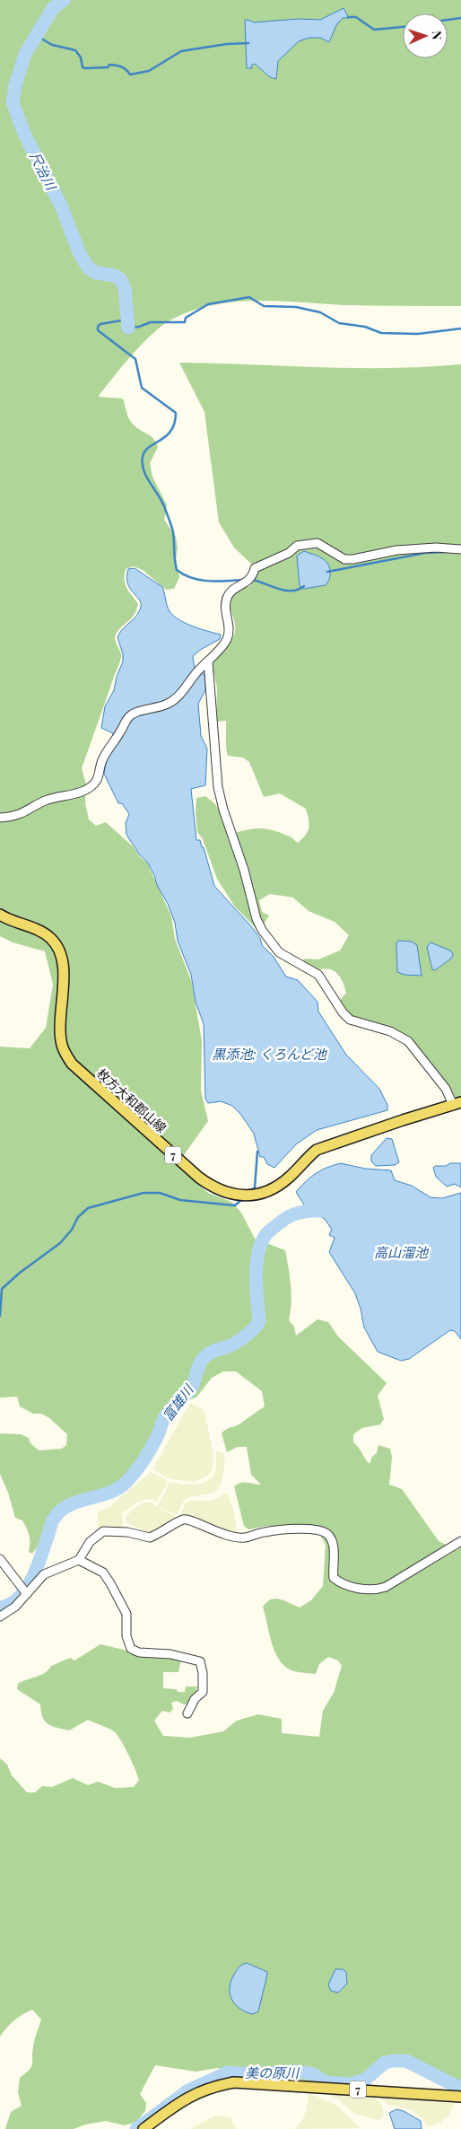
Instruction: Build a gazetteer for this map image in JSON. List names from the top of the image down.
{
  "streets": {
    "main road": ["枚方大和郡山線", "7"]
  },
  "water": [
    "尺治川",
    "黒添池; くろんど池",
    "高山溜池",
    "富雄川",
    "美の原川"
  ],
  "north": "right"
}
